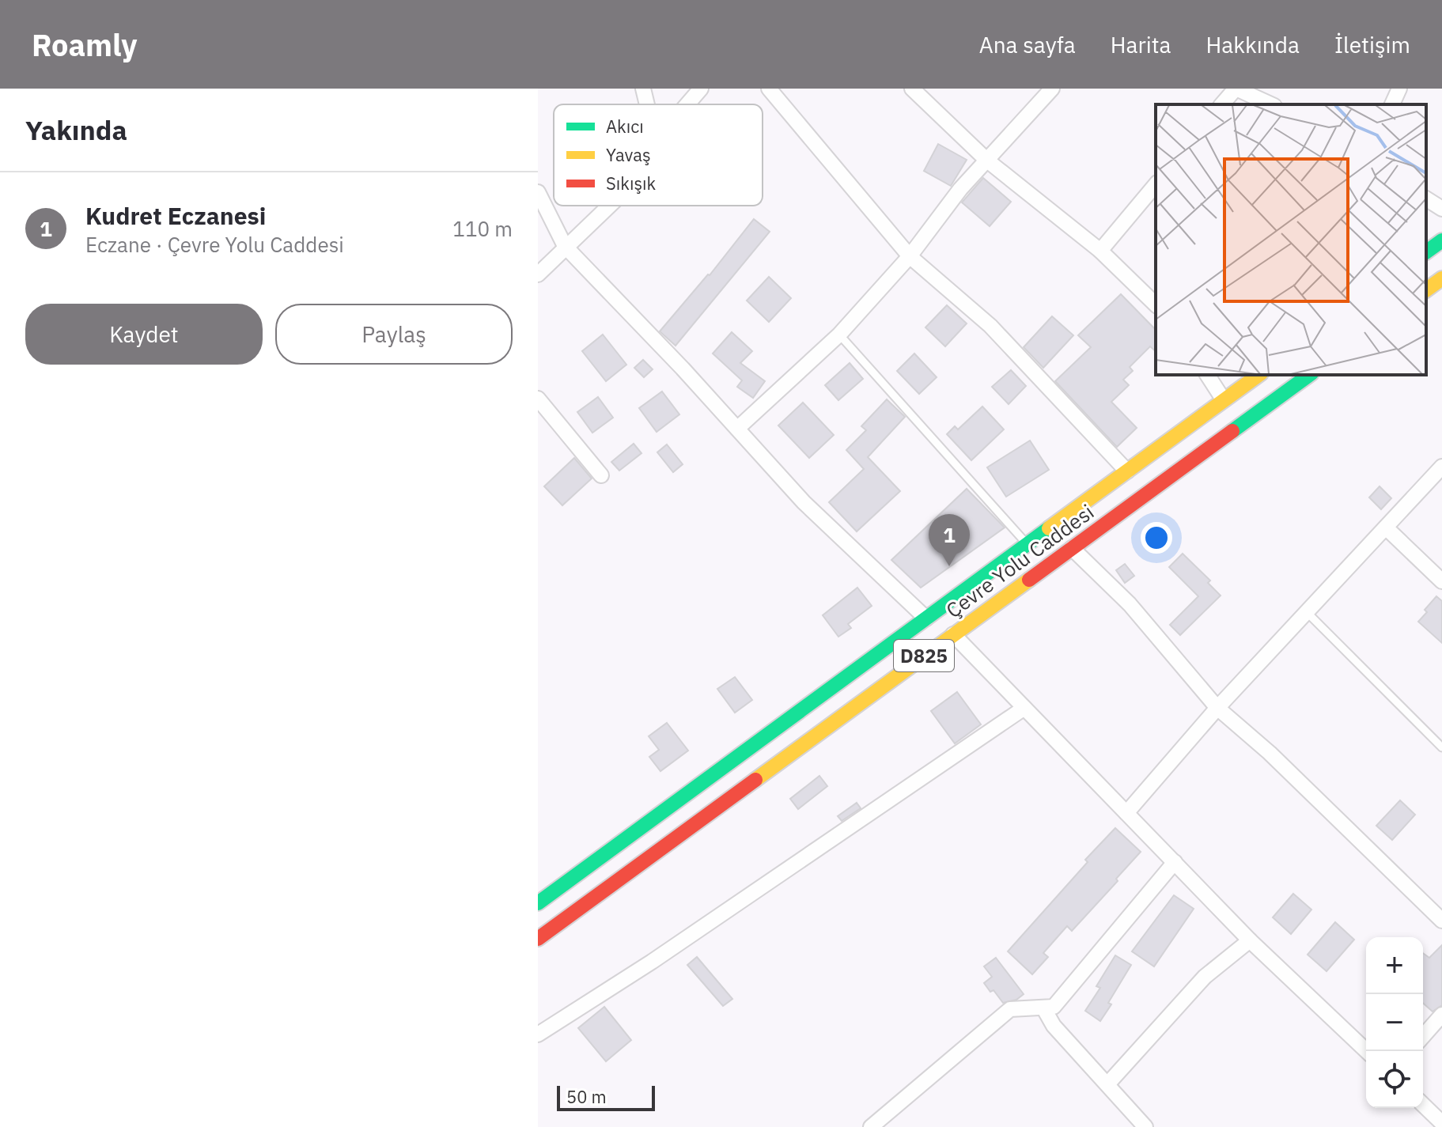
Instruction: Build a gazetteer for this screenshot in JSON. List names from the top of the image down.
{
  "streets": {
    "highway": ["Çevre Yolu Caddesi", "D825"]
  },
  "legend": ["Akıcı", "Yavaş", "Sıkışık"],
  "scale_bar": "50 m",
  "page": {
    "header": "Roamly",
    "nav": [
      "Ana sayfa",
      "Harita",
      "Hakkında",
      "İletişim"
    ],
    "heading": "Yakında",
    "list": [
      {
        "mark": "1",
        "name": "Kudret Eczanesi",
        "note": "Eczane · Çevre Yolu Caddesi",
        "value": "110 m"
      }
    ],
    "buttons": ["Kaydet", "Paylaş"],
    "pins": "1",
    "map_buttons": ["+", "−"],
    "scale": "50 m"
  }
}
